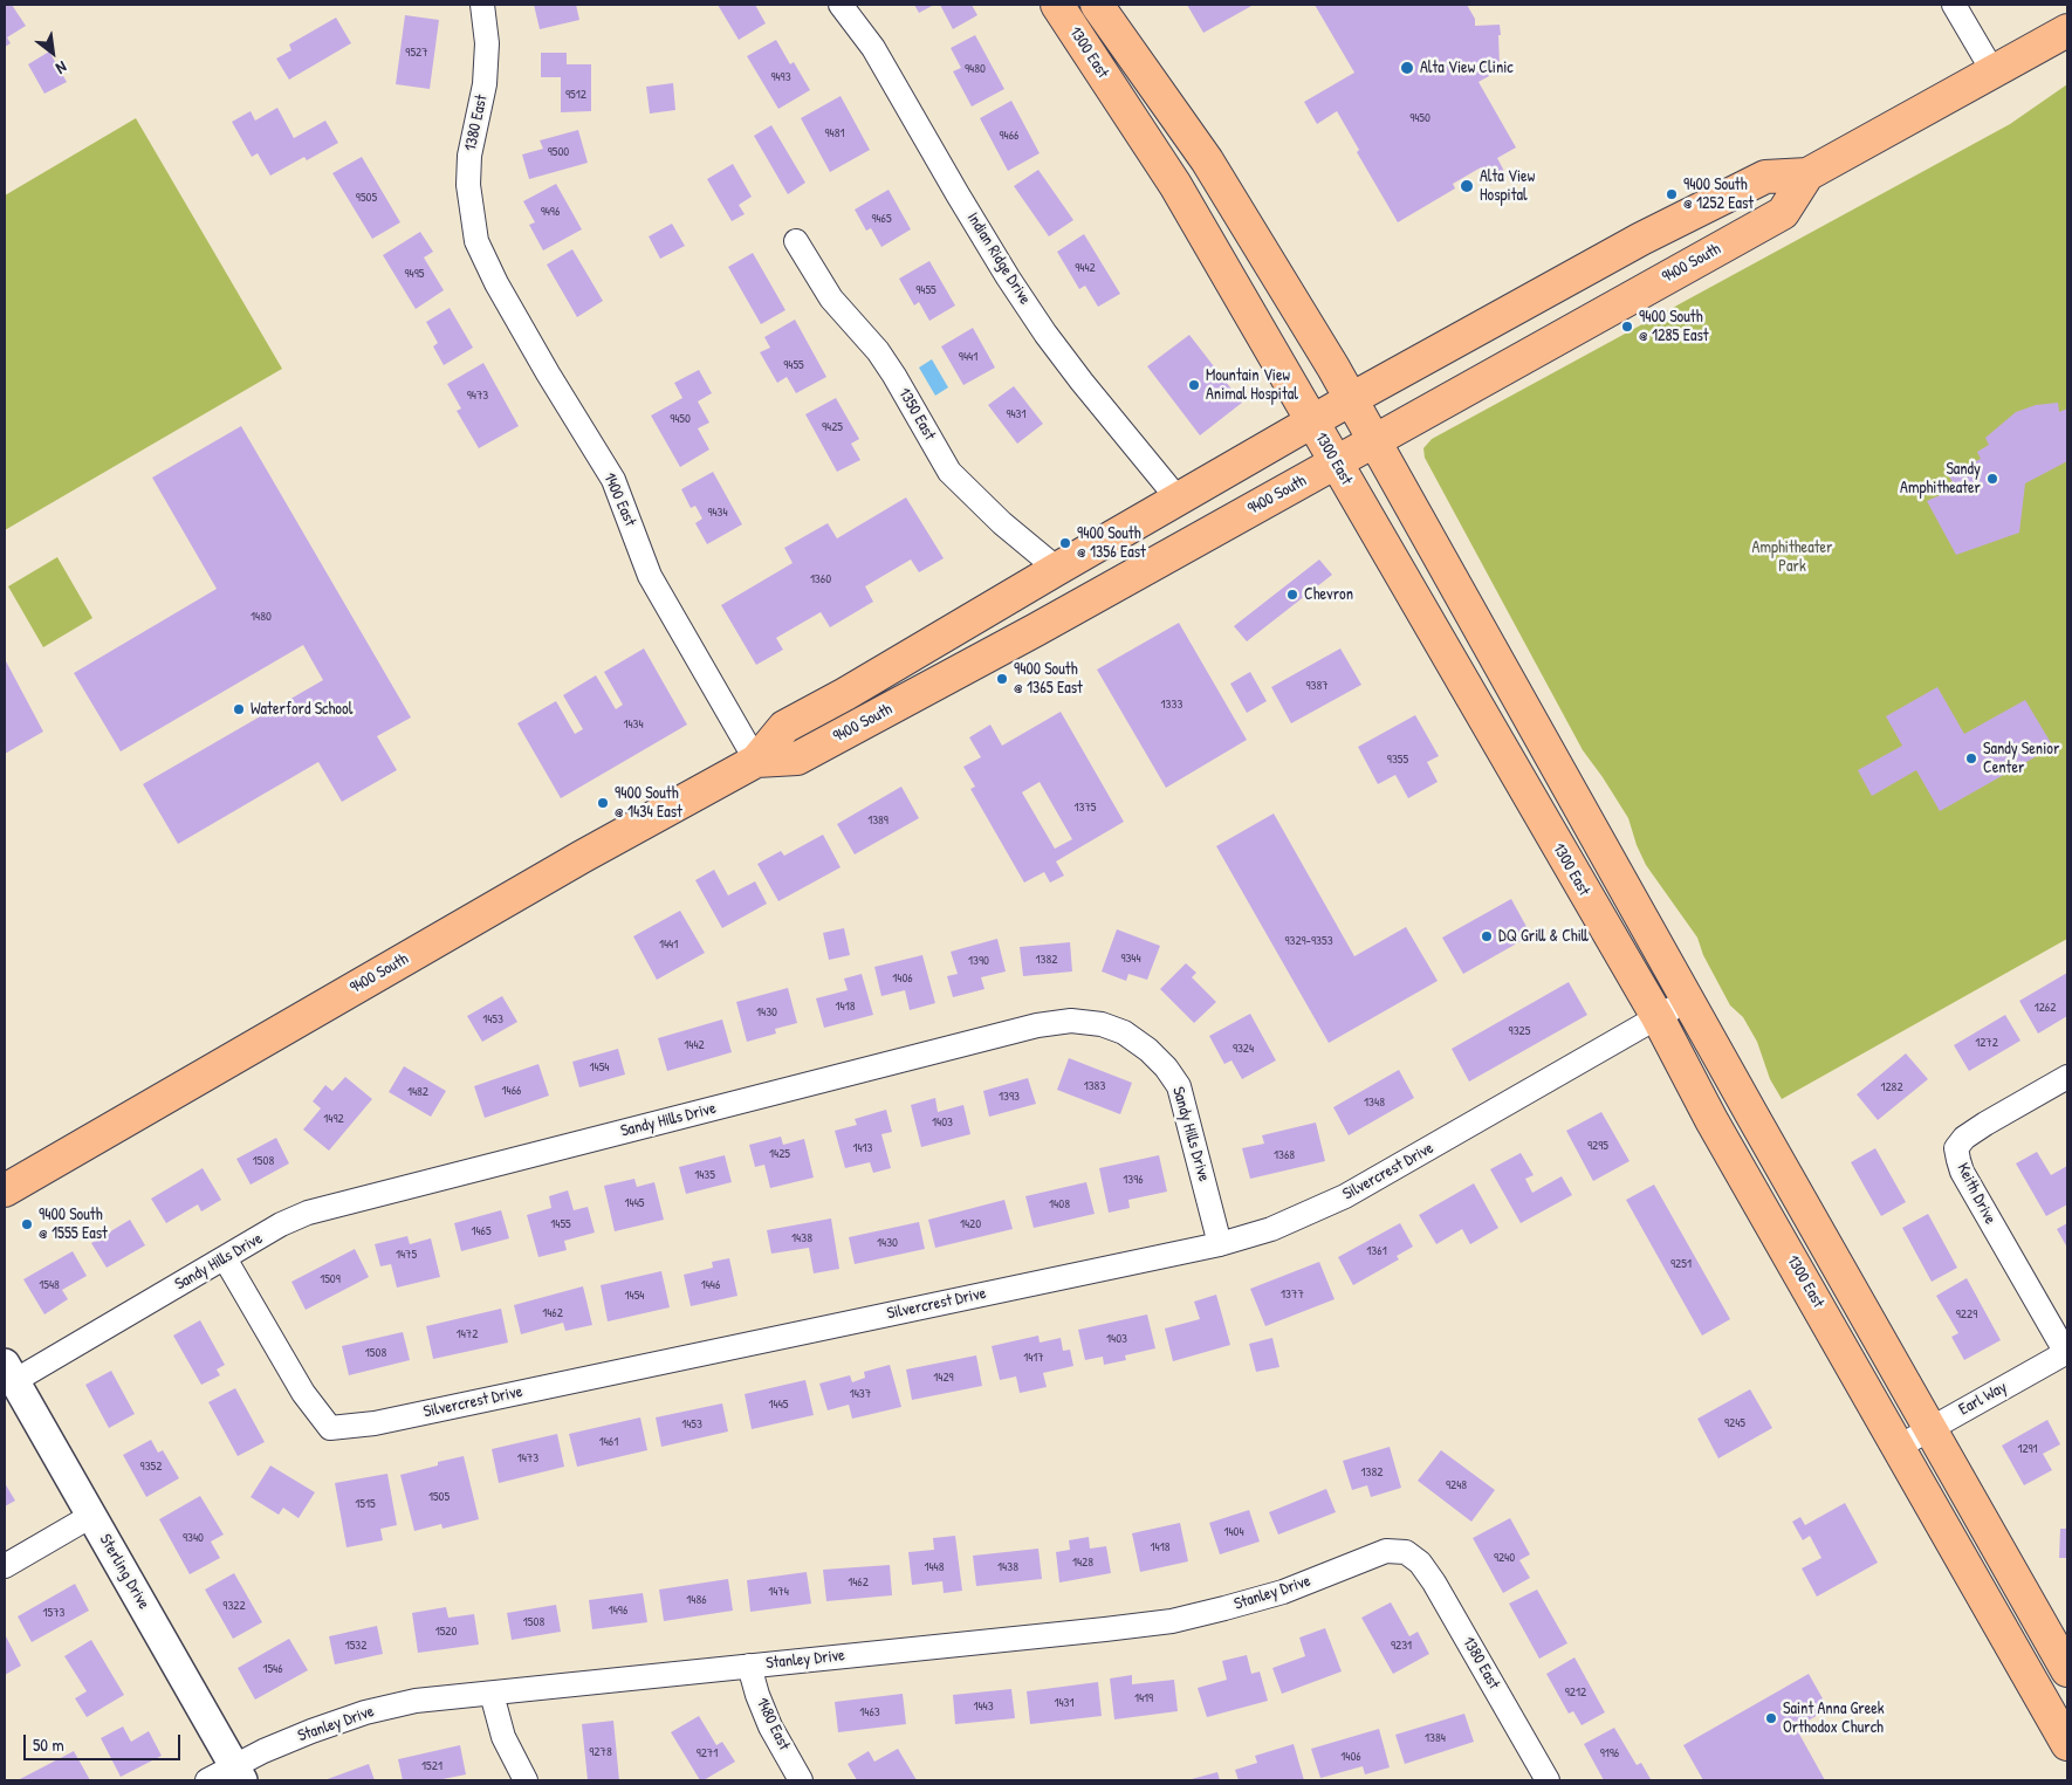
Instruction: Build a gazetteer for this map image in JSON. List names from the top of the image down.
{
  "streets": {
    "main road": ["1300 East", "9400 South"],
    "street": [
      "1380 East",
      "Indian Ridge Drive",
      "1350 East",
      "1400 East",
      "Sandy Hills Drive",
      "Silvercrest Drive",
      "Keith Drive",
      "Earl Way",
      "Sterling Drive",
      "Stanley Drive",
      "1480 East"
    ]
  },
  "crossings": [
    ["1300 East", "9400 South"],
    ["1300 East", "Silvercrest Drive"],
    ["1300 East", "Earl Way"],
    ["1380 East", "1400 East"],
    ["1380 East", "Stanley Drive"],
    ["Indian Ridge Drive", "9400 South"],
    ["9400 South", "1350 East"],
    ["9400 South", "1400 East"],
    ["Sandy Hills Drive", "Silvercrest Drive"],
    ["Sandy Hills Drive", "Sterling Drive"],
    ["Keith Drive", "Earl Way"],
    ["Sterling Drive", "Stanley Drive"],
    ["Stanley Drive", "1480 East"]
  ],
  "parks": ["Amphitheater Park"],
  "places": [
    "Alta View Clinic",
    "Alta View Hospital",
    "9400 South @ 1252 East",
    "9400 South @ 1285 East",
    "Mountain View Animal Hospital",
    "Sandy Amphitheater",
    "9400 South @ 1356 East",
    "Chevron",
    "9400 South @ 1365 East",
    "Waterford School",
    "Sandy Senior Center",
    "9400 South @ 1434 East",
    "DQ Grill & Chill",
    "9400 South @ 1555 East",
    "Saint Anna Greek Orthodox Church"
  ],
  "house_numbers": [
    "9527",
    "9480",
    "9493",
    "9512",
    "9450",
    "9481",
    "9466",
    "9500",
    "9505",
    "9496",
    "9465",
    "9442",
    "9495",
    "9455",
    "9441",
    "9455",
    "9473",
    "9431",
    "9450",
    "9425",
    "9434",
    "1360",
    "1480",
    "9387",
    "1333",
    "1434",
    "9355",
    "1375",
    "1389",
    "9329-9353",
    "1441",
    "9344",
    "1382",
    "1390",
    "1406",
    "1418",
    "1262",
    "1430",
    "1453",
    "9325",
    "1272",
    "1442",
    "9324",
    "1454",
    "1383",
    "1282",
    "1466",
    "1482",
    "1393",
    "1348",
    "1492",
    "1403",
    "9295",
    "1413",
    "1425",
    "1368",
    "1508",
    "1435",
    "1396",
    "1445",
    "1408",
    "1455",
    "1420",
    "1465",
    "1438",
    "1430",
    "1361",
    "1475",
    "9251",
    "1509",
    "1548",
    "1446",
    "1377",
    "1454",
    "1462",
    "9229",
    "1472",
    "1403",
    "1508",
    "1417",
    "1429",
    "1437",
    "1445",
    "9245",
    "1453",
    "1461",
    "1291",
    "1473",
    "9352",
    "1382",
    "9248",
    "1505",
    "1515",
    "1404",
    "9340",
    "1418",
    "9240",
    "1428",
    "1448",
    "1438",
    "1462",
    "1474",
    "1486",
    "9322",
    "1496",
    "1573",
    "1508",
    "1520",
    "1532",
    "9231",
    "1546",
    "9212",
    "1419",
    "1431",
    "1443",
    "1463",
    "1384",
    "9278",
    "9271",
    "9196",
    "1406",
    "1521"
  ],
  "scale_bar": "50 m",
  "north": "bottom right"
}
